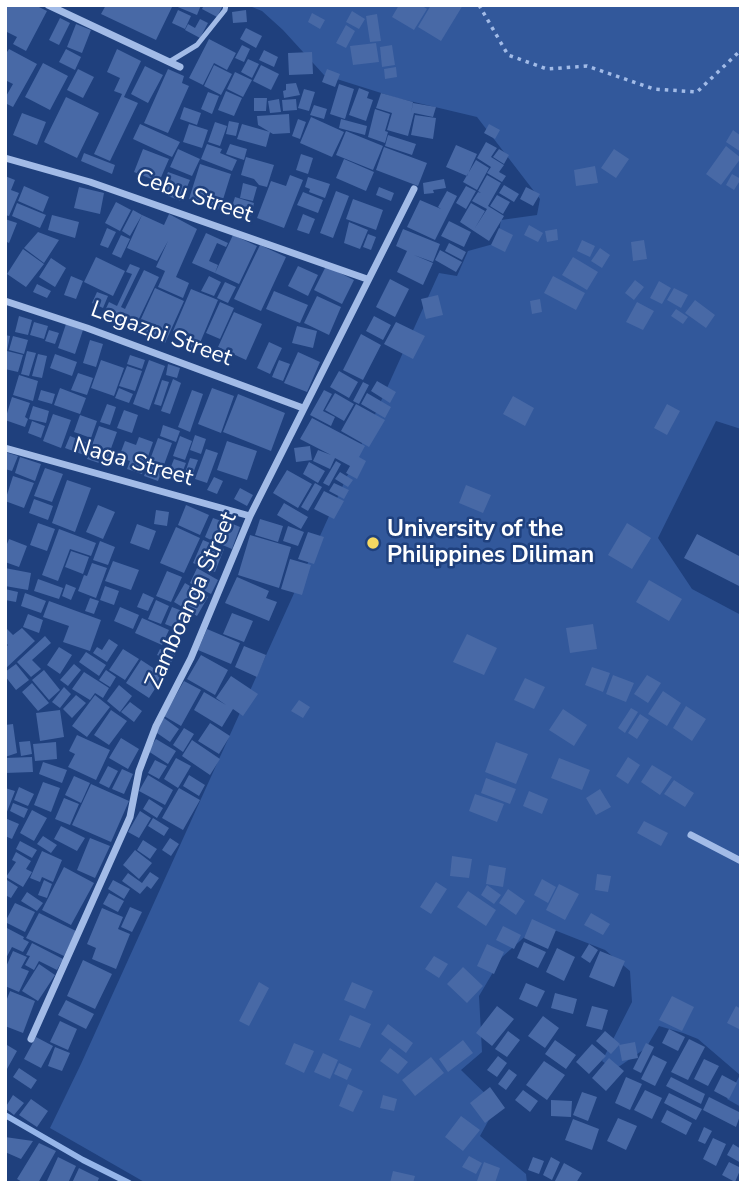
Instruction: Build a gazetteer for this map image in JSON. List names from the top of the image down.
{
  "streets": {
    "street": [
      "Cebu Street",
      "Legazpi Street",
      "Naga Street",
      "Zamboanga Street"
    ]
  },
  "crossings": [
    ["Cebu Street", "Zamboanga Street"],
    ["Legazpi Street", "Zamboanga Street"],
    ["Naga Street", "Zamboanga Street"]
  ],
  "places": ["University of the Philippines Diliman"]
}
